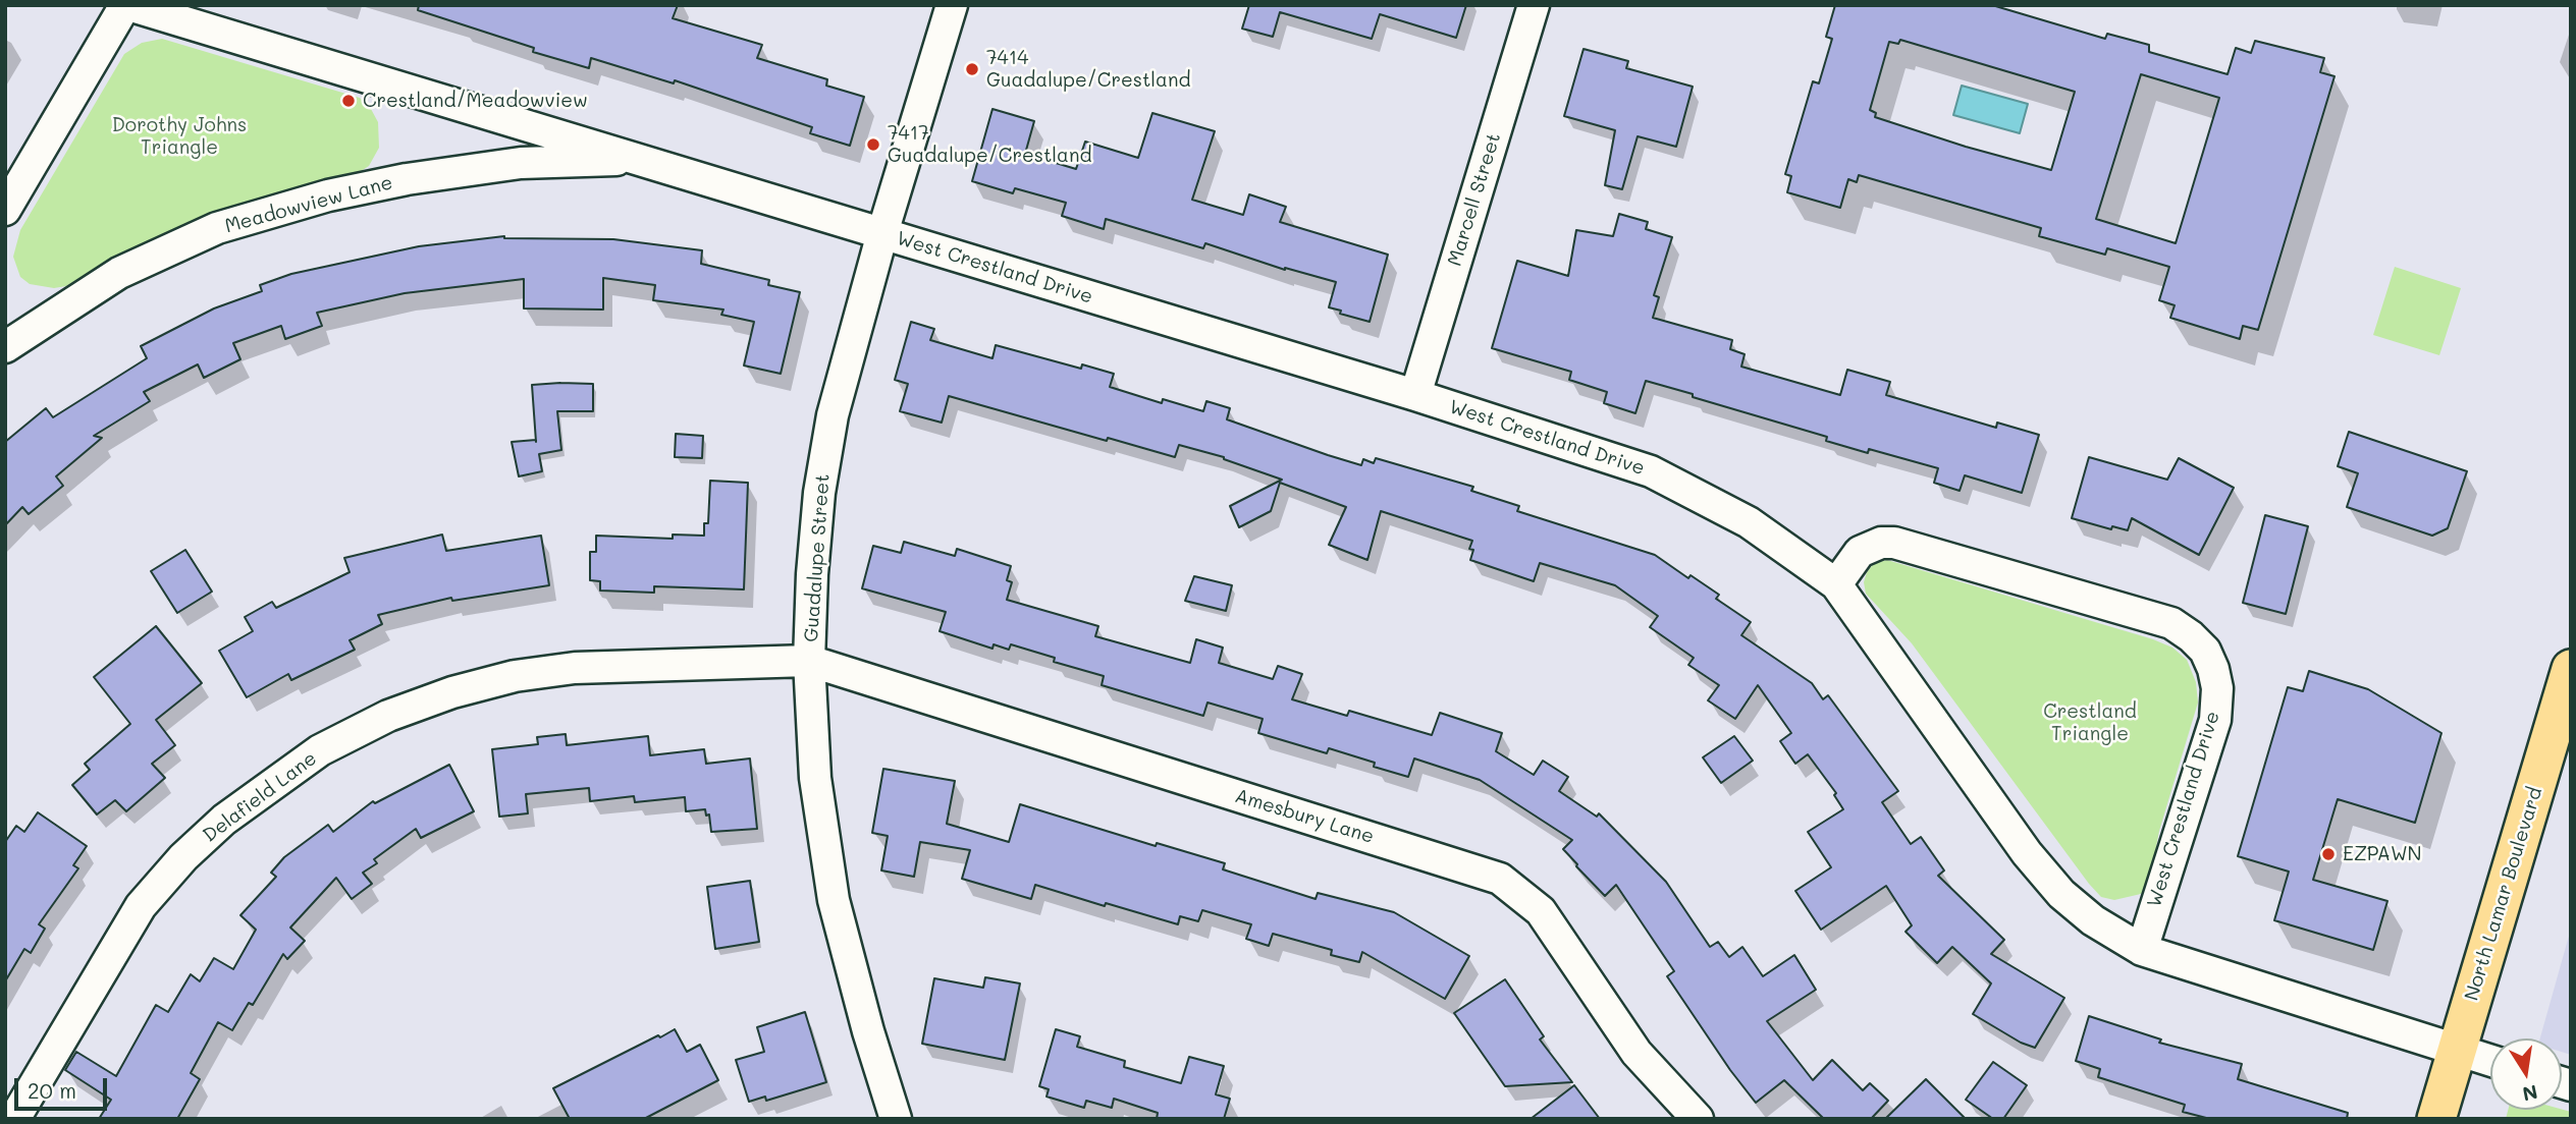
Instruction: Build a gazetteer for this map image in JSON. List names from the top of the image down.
{
  "streets": {
    "main road": ["North Lamar Boulevard"],
    "street": [
      "Marcell Street",
      "Meadowview Lane",
      "West Crestland Drive",
      "Guadalupe Street",
      "Delafield Lane",
      "Amesbury Lane"
    ]
  },
  "crossings": [
    ["Marcell Street", "West Crestland Drive"],
    ["Meadowview Lane", "West Crestland Drive"],
    ["West Crestland Drive", "Guadalupe Street"],
    ["West Crestland Drive", "North Lamar Boulevard"],
    ["Guadalupe Street", "Delafield Lane"],
    ["Guadalupe Street", "Amesbury Lane"],
    ["Delafield Lane", "Amesbury Lane"]
  ],
  "parks": ["Dorothy Johns Triangle", "Crestland Triangle"],
  "places": [
    "7414 Guadalupe/Crestland",
    "Crestland/Meadowview",
    "7417 Guadalupe/Crestland",
    "EZPAWN"
  ],
  "scale_bar": "20 m",
  "north": "bottom"
}
